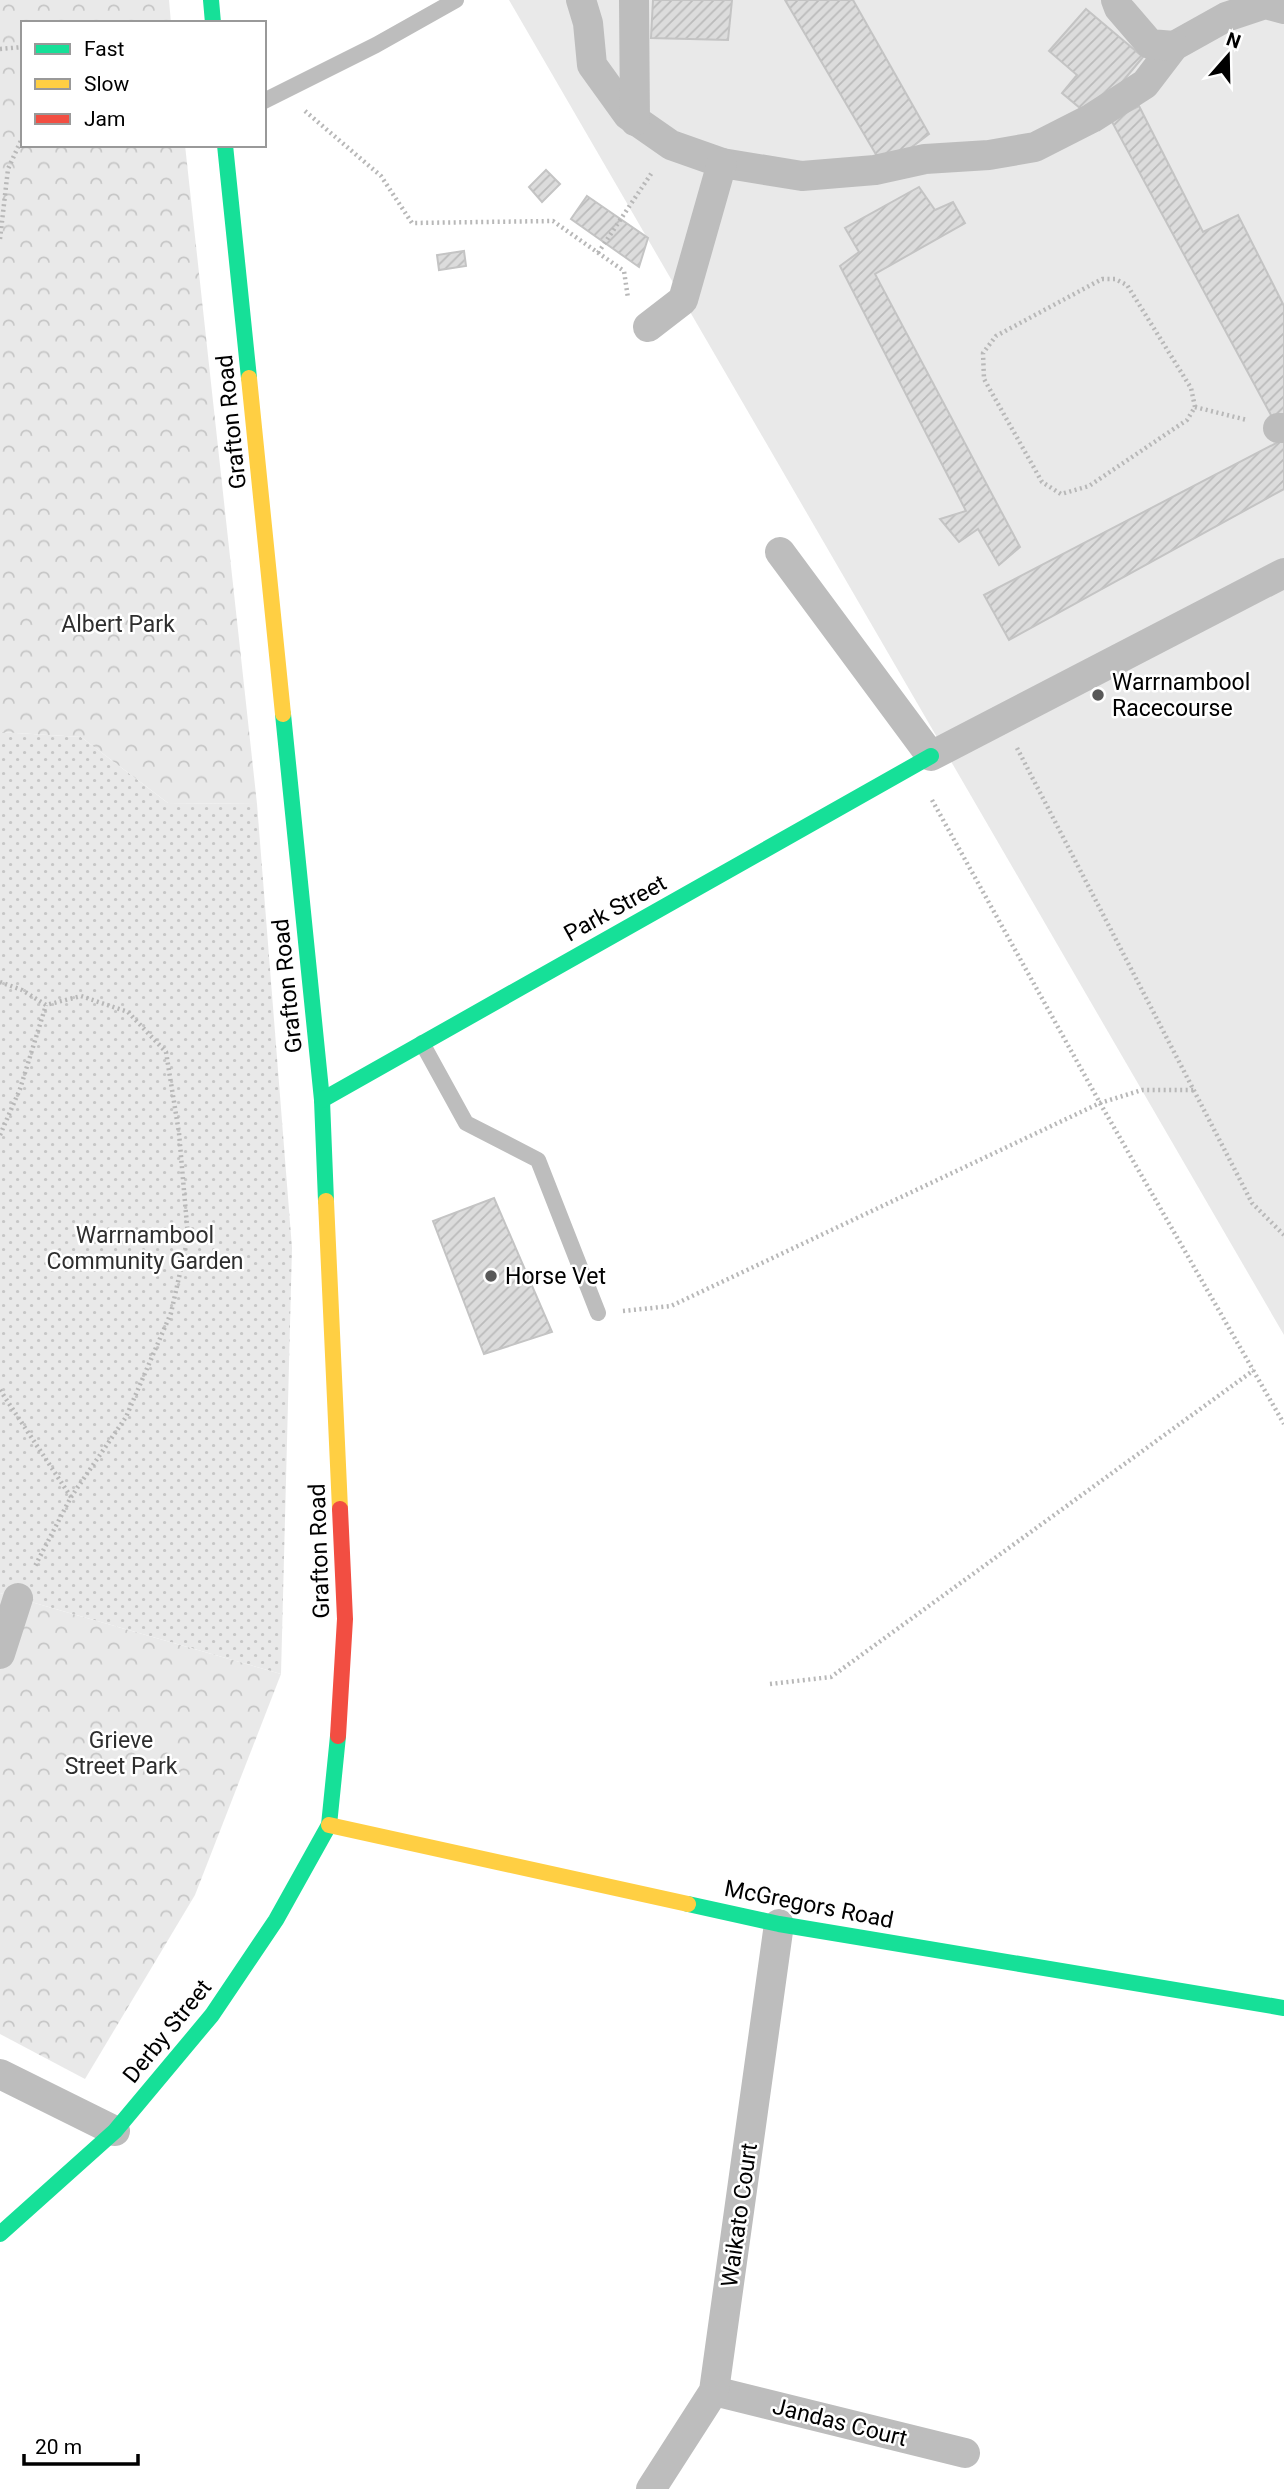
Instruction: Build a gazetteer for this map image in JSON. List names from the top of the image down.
{
  "streets": {
    "street": [
      "Grafton Road",
      "Park Street",
      "McGregors Road",
      "Derby Street",
      "Waikato Court",
      "Jandas Court"
    ]
  },
  "crossings": [
    ["Grafton Road", "Park Street"],
    ["Grafton Road", "McGregors Road"],
    ["Grafton Road", "Derby Street"],
    ["McGregors Road", "Derby Street"],
    ["McGregors Road", "Waikato Court"],
    ["Waikato Court", "Jandas Court"]
  ],
  "parks": ["Albert Park", "Warrnambool Community Garden", "Grieve Street Park"],
  "places": ["Warrnambool Racecourse", "Horse Vet"],
  "legend": ["Fast", "Slow", "Jam"],
  "scale_bar": "20 m",
  "north": "top"
}
